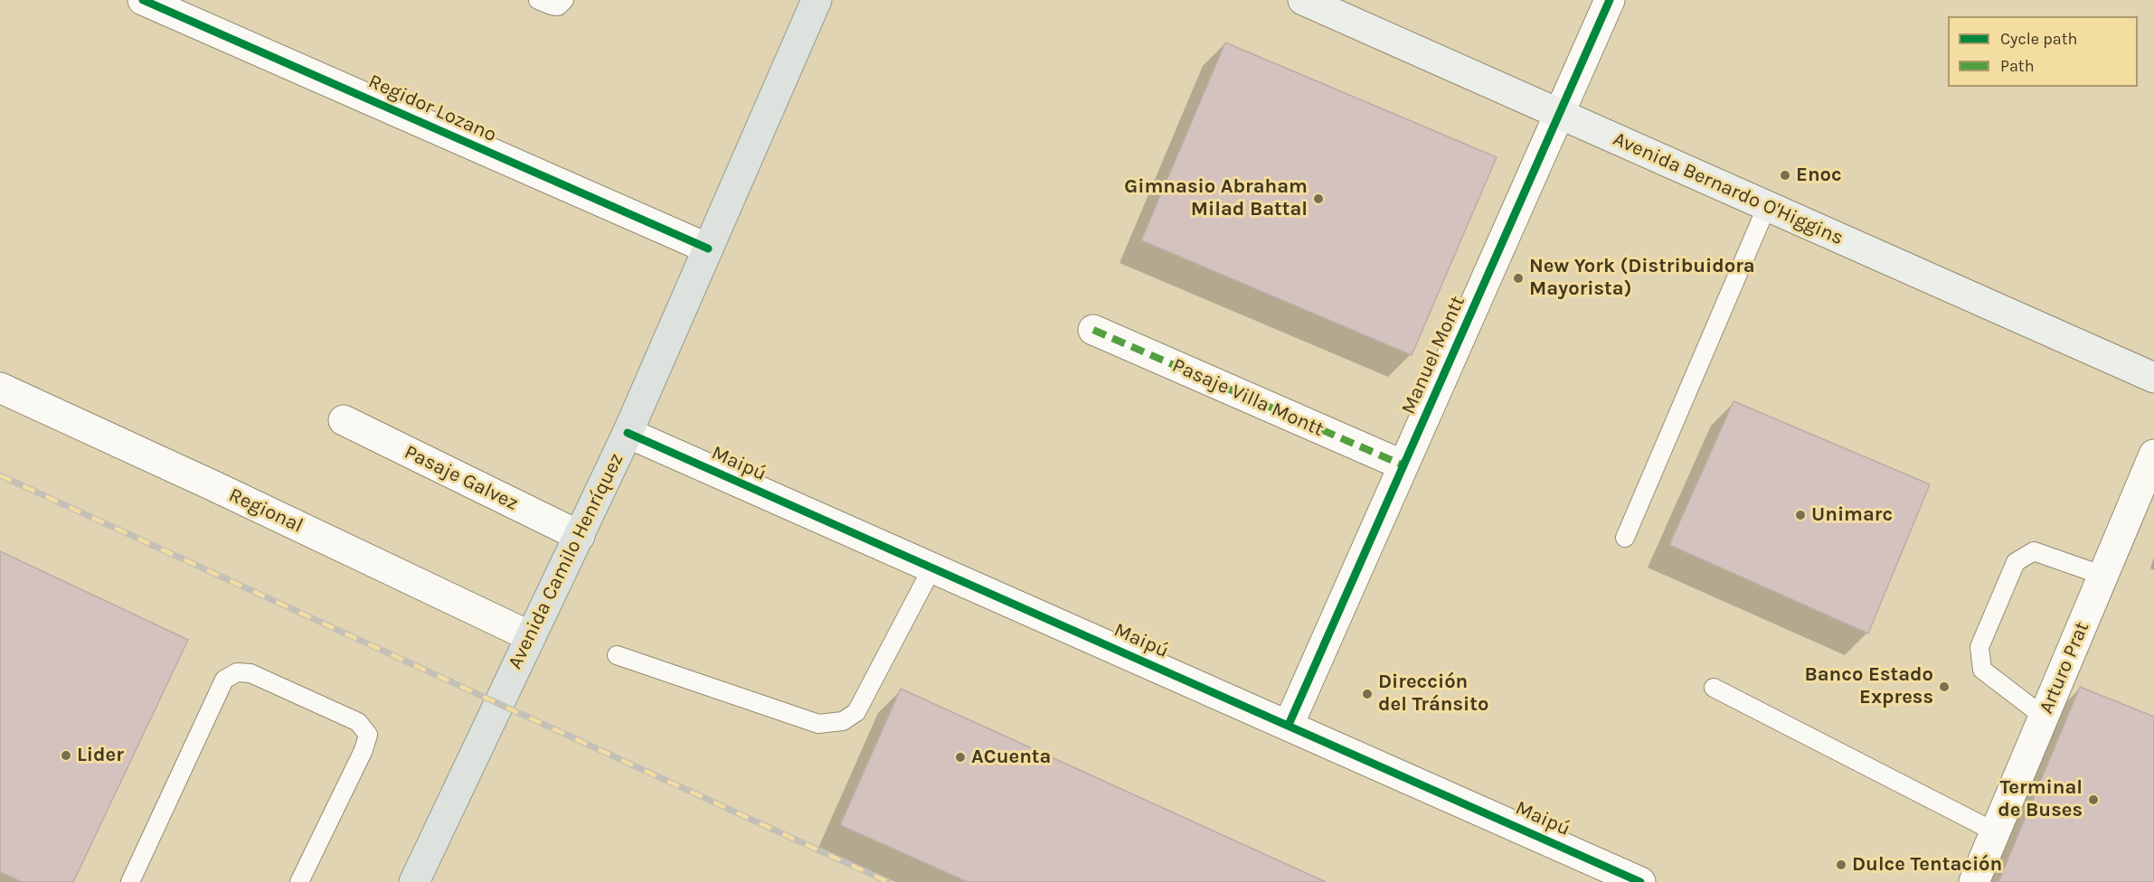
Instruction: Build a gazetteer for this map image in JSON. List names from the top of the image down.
{
  "streets": {
    "main road": ["Avenida Bernardo O'Higgins", "Avenida Camilo Henríquez"],
    "street": [
      "Regidor Lozano",
      "Manuel Montt",
      "Pasaje Villa Montt",
      "Maipú",
      "Pasaje Galvez",
      "Regional",
      "Arturo Prat"
    ]
  },
  "crossings": [
    ["Regidor Lozano", "Avenida Camilo Henríquez"],
    ["Avenida Bernardo O'Higgins", "Manuel Montt"],
    ["Manuel Montt", "Pasaje Villa Montt"],
    ["Manuel Montt", "Maipú"],
    ["Maipú", "Avenida Camilo Henríquez"],
    ["Pasaje Galvez", "Avenida Camilo Henríquez"],
    ["Regional", "Avenida Camilo Henríquez"]
  ],
  "places": [
    "Enoc",
    "Gimnasio Abraham Milad Battal",
    "New York (Distribuidora Mayorista)",
    "Unimarc",
    "Banco Estado Express",
    "Dirección del Tránsito",
    "Lider",
    "ACuenta",
    "Terminal de Buses",
    "Dulce Tentación"
  ],
  "legend": ["Cycle path", "Path"]
}
